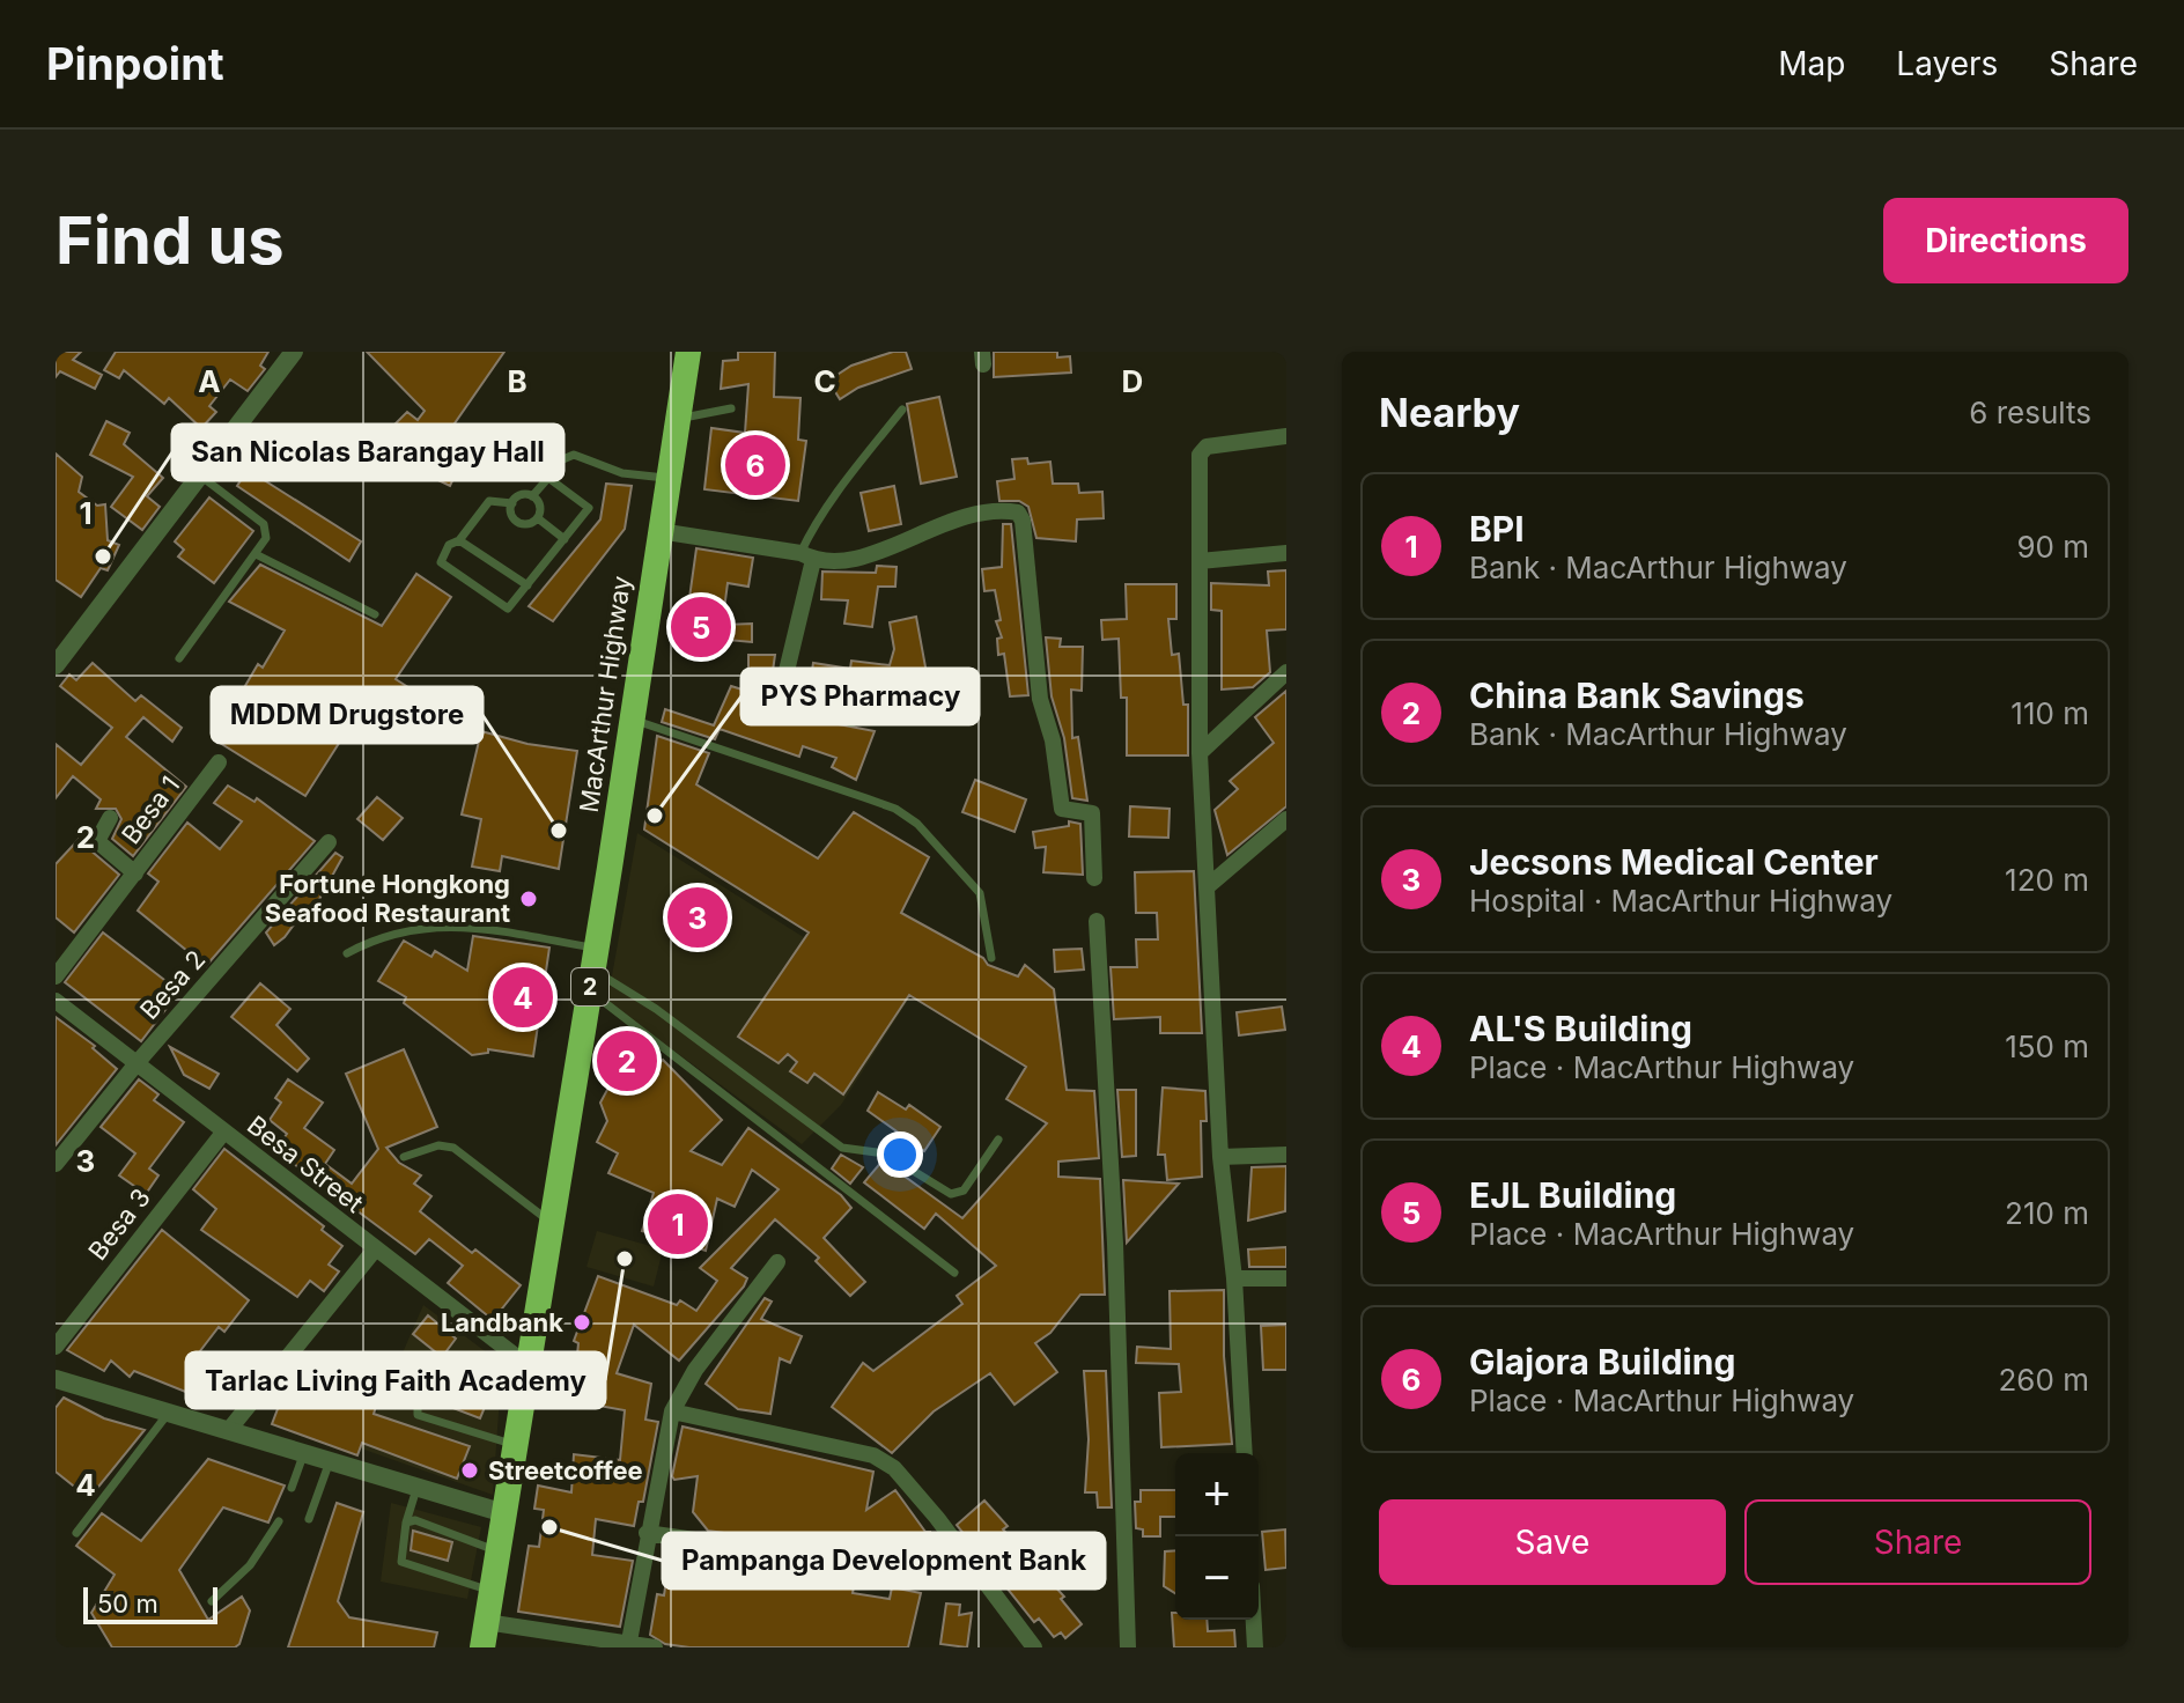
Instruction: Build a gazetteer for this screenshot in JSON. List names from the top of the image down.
{
  "streets": {
    "highway": ["MacArthur Highway", "2"],
    "street": [
      "Besa 1",
      "Besa 2",
      "Besa Street",
      "Besa 3"
    ]
  },
  "crossings": [
    ["MacArthur Highway", "Besa Street"],
    ["Besa 2", "Besa Street"],
    ["Besa Street", "Besa 3"]
  ],
  "places": [
    "San Nicolas Barangay Hall",
    "PYS Pharmacy",
    "MDDM Drugstore",
    "Fortune Hongkong Seafood Restaurant",
    "Tarlac Living Faith Academy",
    "Landbank",
    "Streetcoffee",
    "Pampanga Development Bank"
  ],
  "scale_bar": "50 m",
  "page": {
    "header": "Pinpoint",
    "nav": ["Map", "Layers", "Share"],
    "buttons": [
      "Directions",
      ["Save", "Share"]
    ],
    "title": "Find us",
    "heading": ["Nearby", "6 results"],
    "pins": [
      "6",
      "5",
      "3",
      "4",
      "2",
      "1"
    ],
    "list": [
      {
        "mark": "1",
        "name": "BPI",
        "note": "Bank · MacArthur Highway",
        "value": "90 m"
      },
      {
        "mark": "2",
        "name": "China Bank Savings",
        "note": "Bank · MacArthur Highway",
        "value": "110 m"
      },
      {
        "mark": "3",
        "name": "Jecsons Medical Center",
        "note": "Hospital · MacArthur Highway",
        "value": "120 m"
      },
      {
        "mark": "4",
        "name": "AL'S Building",
        "note": "Place · MacArthur Highway",
        "value": "150 m"
      },
      {
        "mark": "5",
        "name": "EJL Building",
        "note": "Place · MacArthur Highway",
        "value": "210 m"
      },
      {
        "mark": "6",
        "name": "Glajora Building",
        "note": "Place · MacArthur Highway",
        "value": "260 m"
      }
    ],
    "map_buttons": ["+", "−"],
    "scale": "50 m"
  },
  "grid": {
    "columns": [
      "A",
      "B",
      "C",
      "D"
    ],
    "rows": [
      "1",
      "2",
      "3",
      "4"
    ]
  }
}
